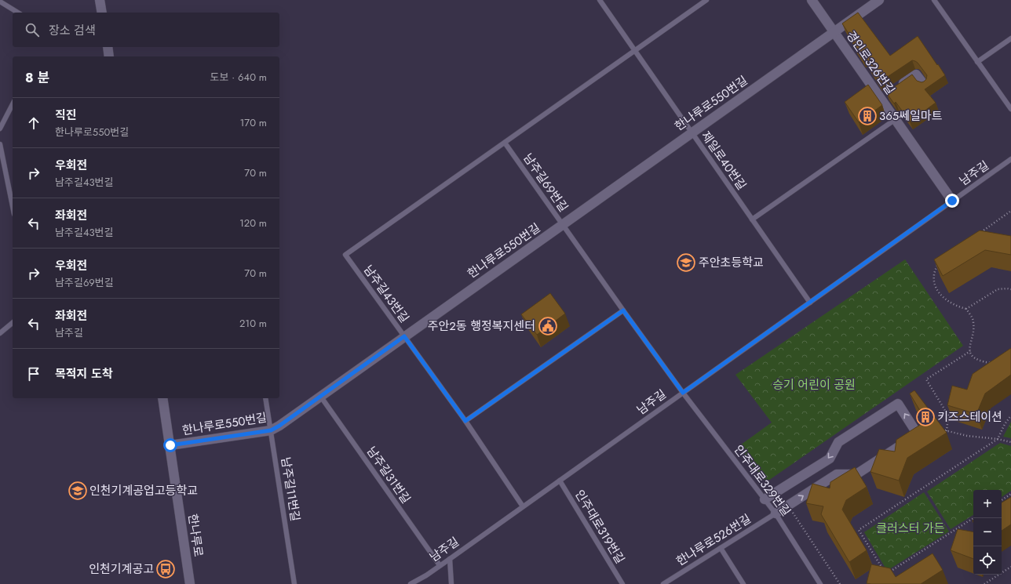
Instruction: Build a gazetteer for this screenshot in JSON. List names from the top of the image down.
{
  "streets": {
    "street": ["경인로326번길", "한나루로550번길", "한나루로"],
    "lane": [
      "제일로40번길",
      "남주길",
      "남주길69번길",
      "남주길43번길",
      "남주길31번길",
      "인주대로329번길",
      "남주길11번길",
      "인주대로319번길",
      "한나루로526번길"
    ]
  },
  "crossings": [
    ["경인로326번길", "한나루로550번길"],
    ["경인로326번길", "남주길"],
    ["한나루로550번길", "제일로40번길"],
    ["한나루로550번길", "남주길69번길"],
    ["한나루로550번길", "남주길43번길"],
    ["한나루로550번길", "남주길31번길"],
    ["한나루로550번길", "남주길11번길"],
    ["한나루로550번길", "한나루로"],
    ["제일로40번길", "남주길"],
    ["남주길", "남주길69번길"],
    ["남주길", "남주길43번길"],
    ["남주길", "남주길31번길"],
    ["남주길", "인주대로329번길"],
    ["남주길", "인주대로319번길"],
    ["남주길69번길", "남주길43번길"],
    ["남주길69번길", "인주대로329번길"],
    ["인주대로329번길", "한나루로526번길"]
  ],
  "parks": ["승기 어린이 공원", "클러스터 가든"],
  "places": {
    "building": ["365쎄일마트", "키즈스테이션"],
    "school or university": ["주안초등학교", "인천기계공업고등학교"],
    "public building": ["주안2동 행정복지센터"],
    "bus stop": ["인천기계공고"]
  },
  "page": {
    "search": "장소 검색",
    "heading": ["8 분", "도보 · 640 m"],
    "list": [
      ["직진", "한나루로550번길", "170 m"],
      ["우회전", "남주길43번길", "70 m"],
      ["좌회전", "남주길43번길", "120 m"],
      ["우회전", "남주길69번길", "70 m"],
      ["좌회전", "남주길", "210 m"],
      "목적지 도착"
    ],
    "map_buttons": ["+", "−"]
  }
}
